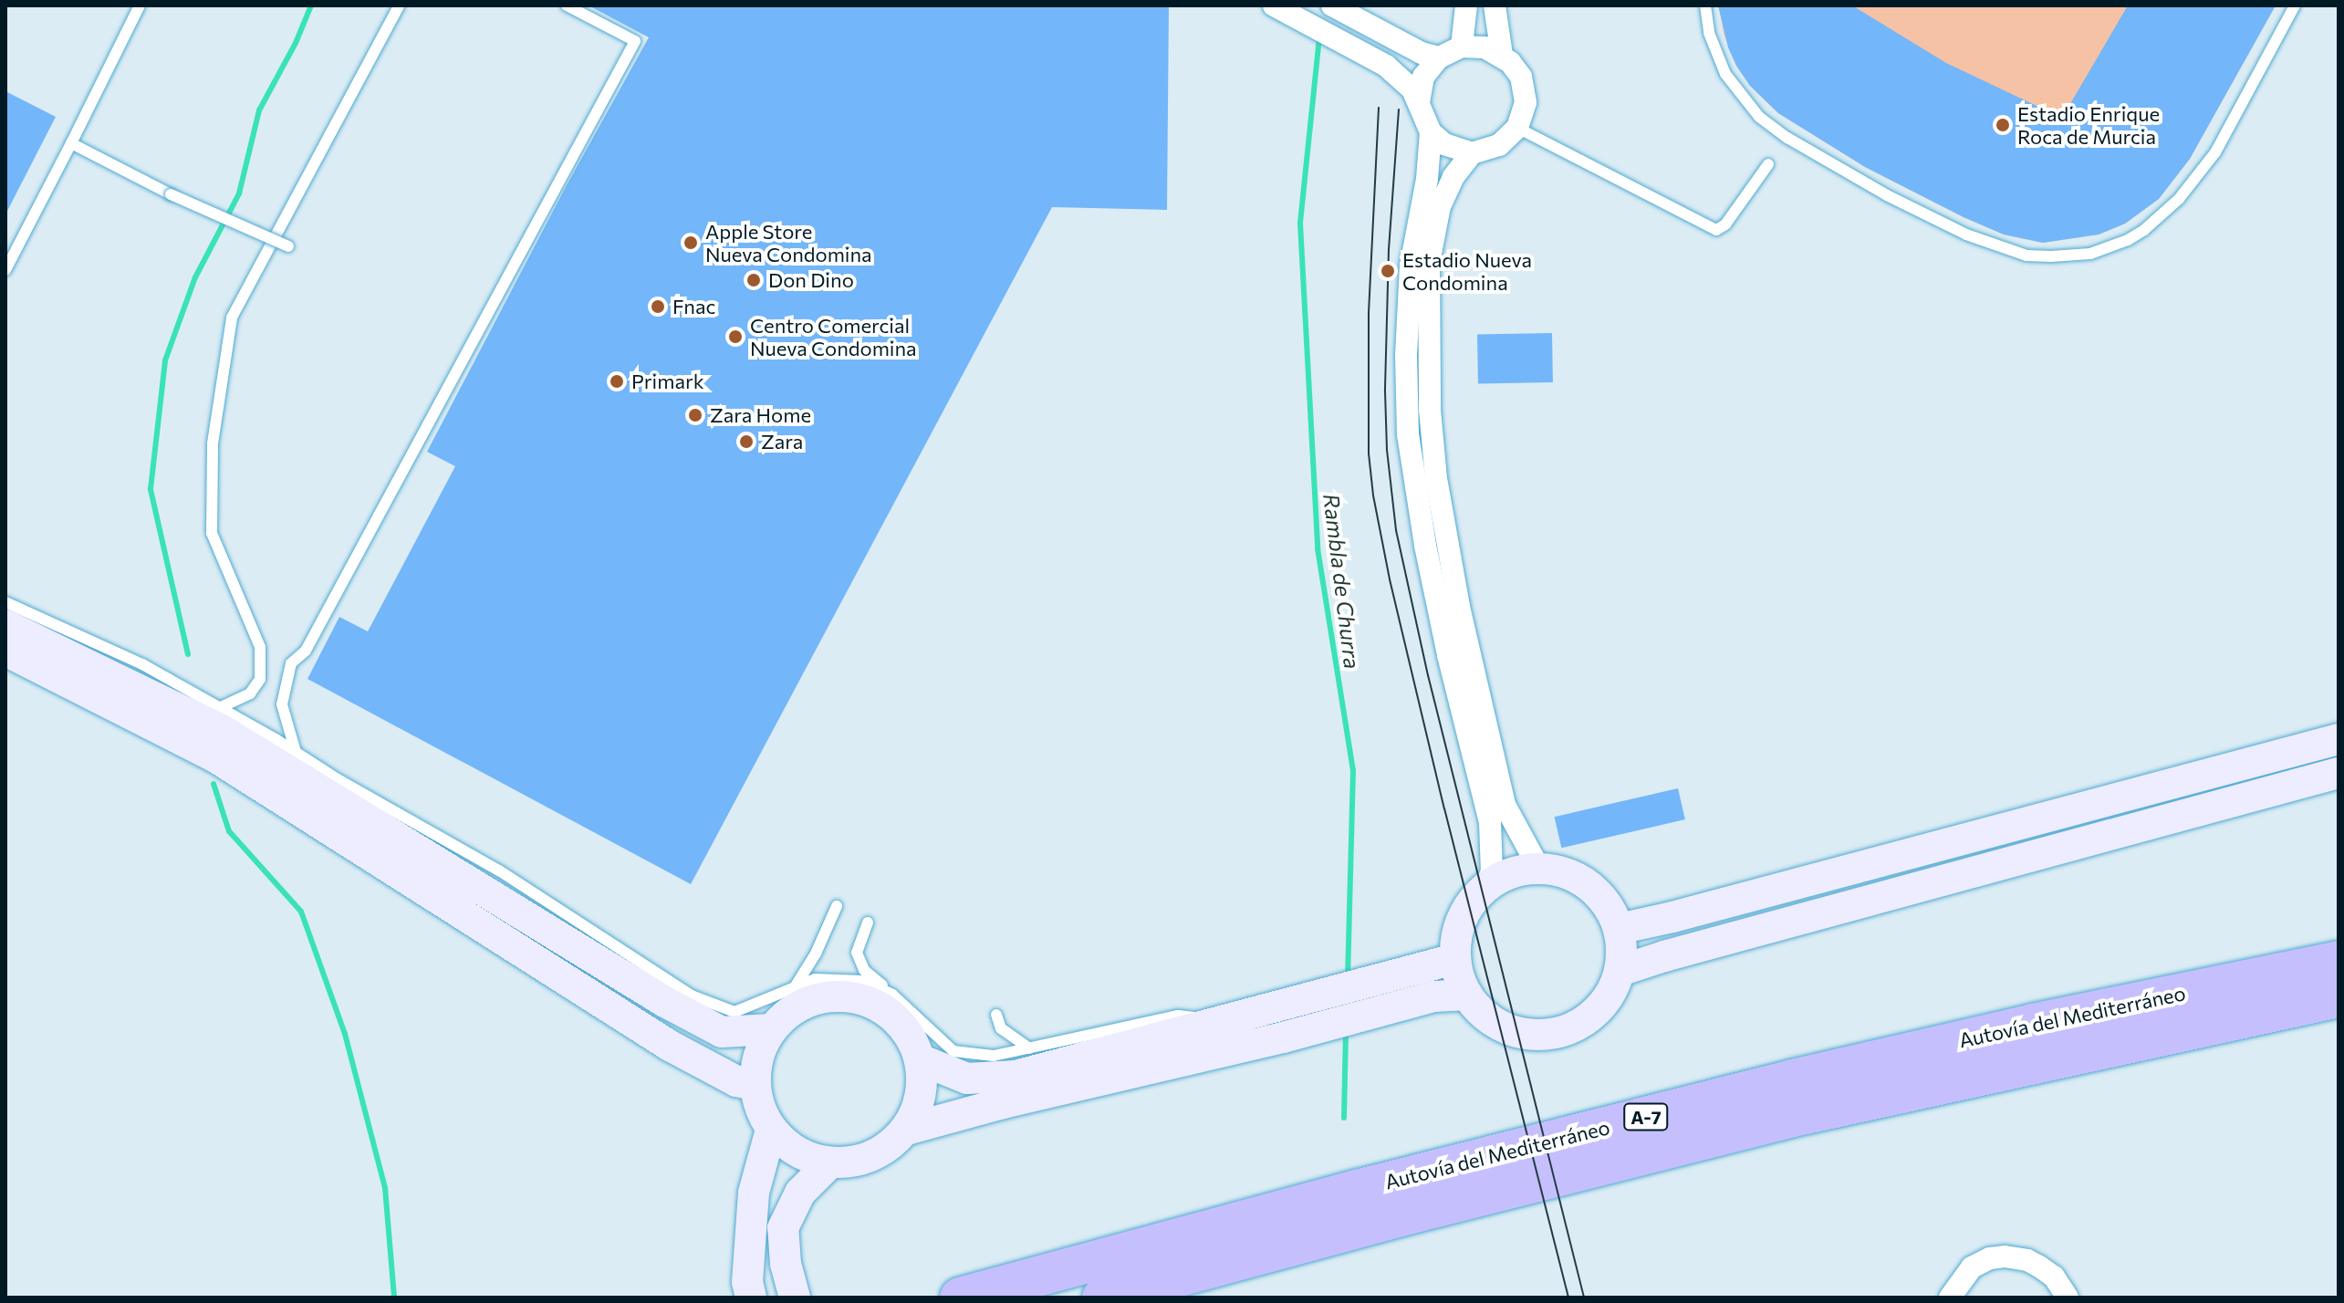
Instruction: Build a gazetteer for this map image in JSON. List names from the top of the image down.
{
  "streets": {
    "highway": ["Autovía del Mediterráneo", "A-7"]
  },
  "water": ["Rambla de Churra"],
  "places": [
    "Estadio Enrique Roca de Murcia",
    "Apple Store Nueva Condomina",
    "Estadio Nueva Condomina",
    "Don Dino",
    "Fnac",
    "Centro Comercial Nueva Condomina",
    "Primark",
    "Zara Home",
    "Zara"
  ]
}
